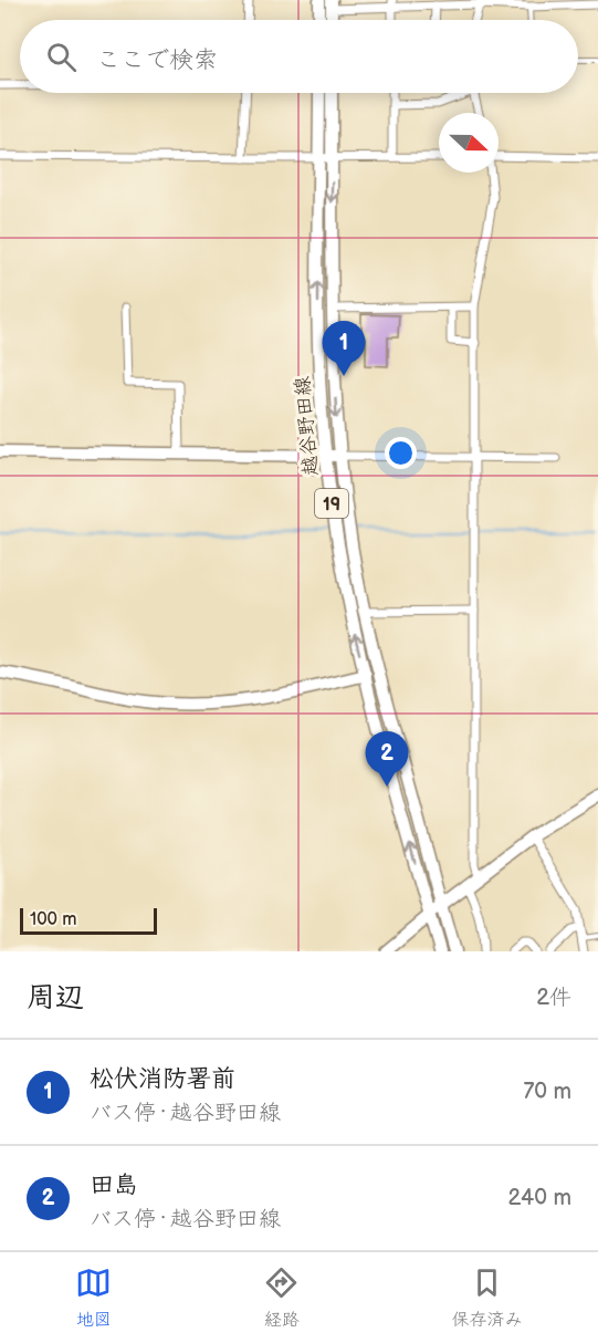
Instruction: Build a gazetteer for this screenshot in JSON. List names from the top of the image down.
{
  "streets": {
    "main road": ["越谷野田線", "19"]
  },
  "scale_bar": "100 m",
  "north": "right",
  "page": {
    "search": "ここで検索",
    "pins": ["1", "2"],
    "scale": "100 m",
    "heading": ["周辺", "2件"],
    "list": [
      {
        "mark": "1",
        "name": "松伏消防署前",
        "note": "バス停 · 越谷野田線",
        "value": "70 m"
      },
      {
        "mark": "2",
        "name": "田島",
        "note": "バス停 · 越谷野田線",
        "value": "240 m"
      }
    ],
    "nav": ["地図", "経路", "保存済み"]
  }
}
